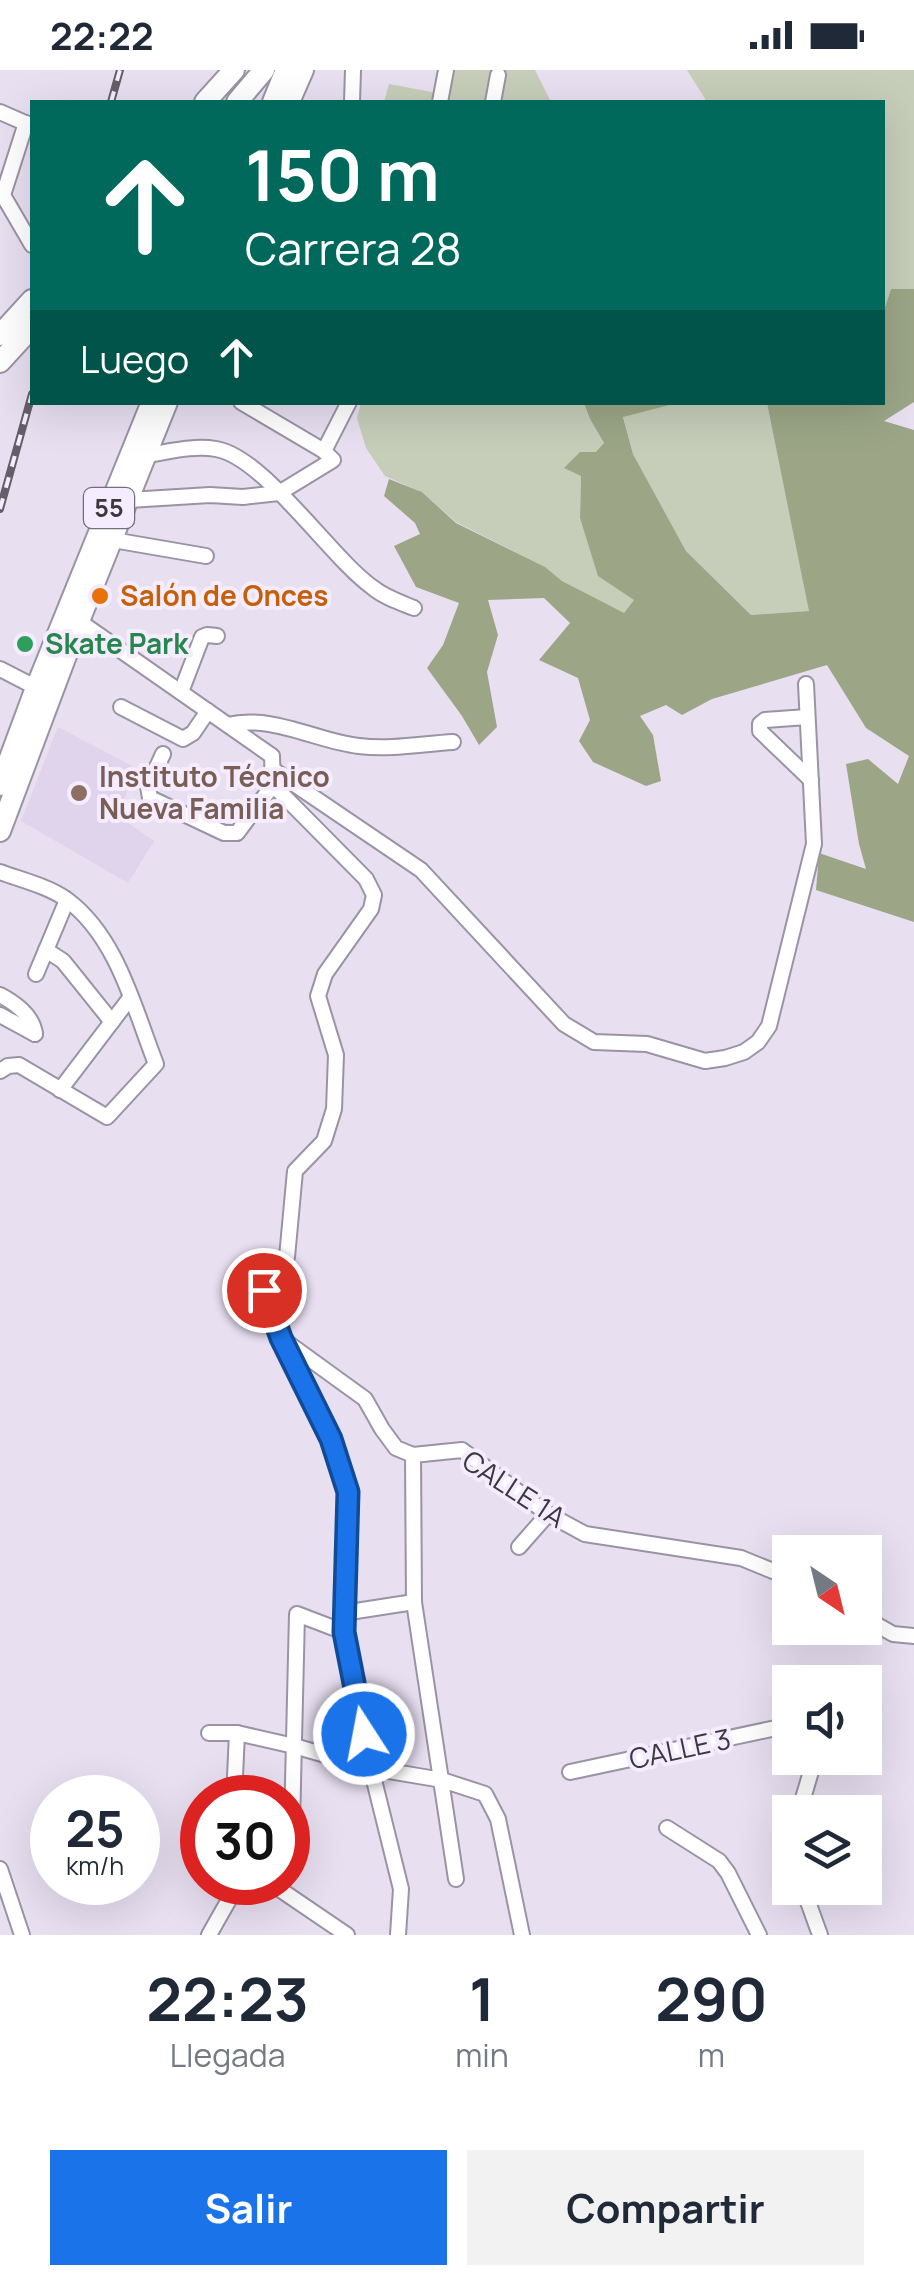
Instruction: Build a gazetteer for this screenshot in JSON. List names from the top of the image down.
{
  "streets": {
    "highway": ["55"],
    "street": ["CALLE 1A", "CALLE 3"]
  },
  "places": ["Salón de Onces", "Skate Park", "Instituto Técnico Nueva Familia"],
  "north": "bottom right",
  "page": {
    "status": "22:22",
    "turn": ["150 m", "Carrera 28"],
    "then": "Luego",
    "speed": "25 km/h",
    "limit": "30",
    "eta": [
      "22:23",
      "Llegada",
      "1",
      "min",
      "290",
      "m"
    ],
    "buttons": ["Salir", "Compartir"]
  }
}
